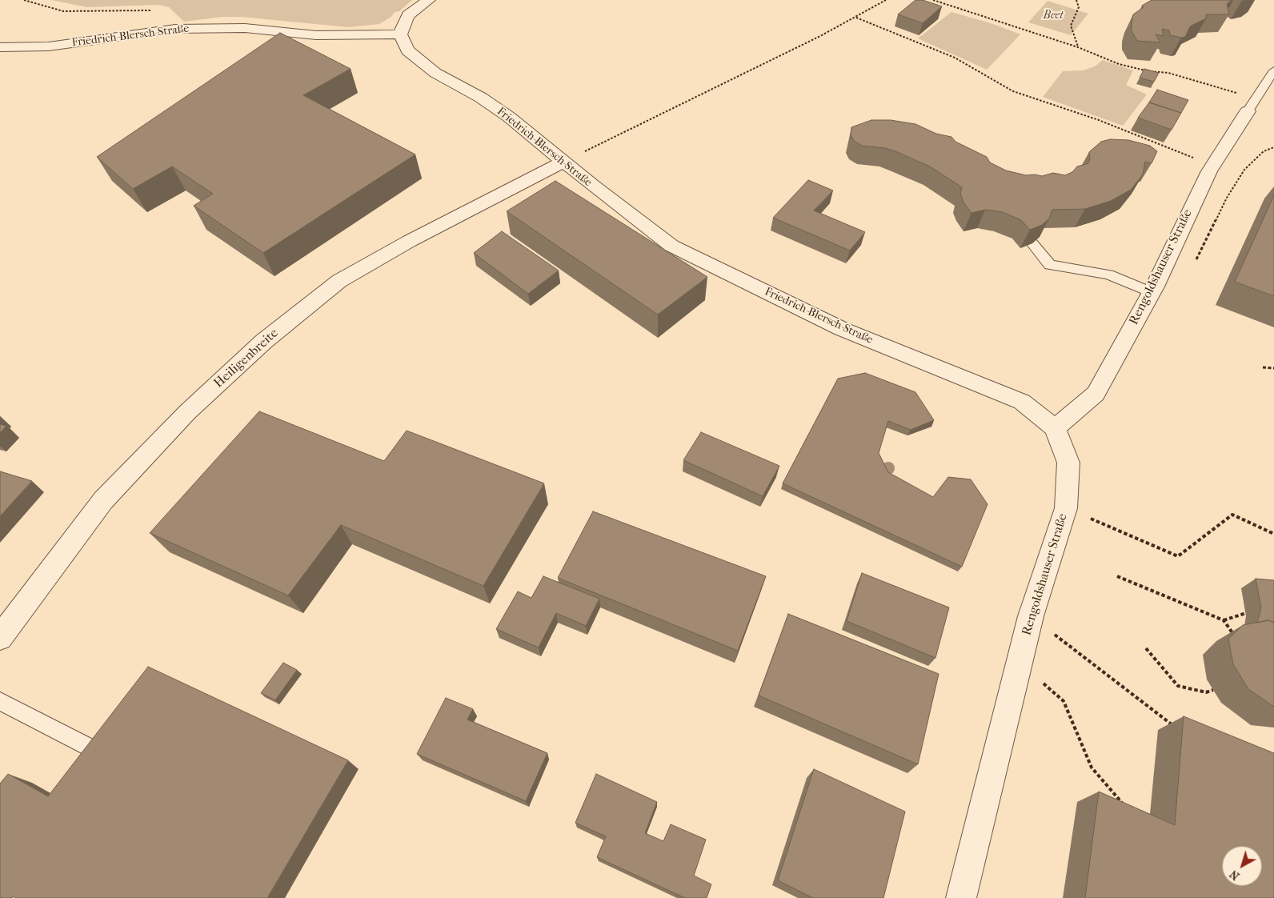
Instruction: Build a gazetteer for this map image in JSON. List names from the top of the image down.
{
  "streets": {
    "street": ["Friedrich-Blersch-Straße", "Rengoldshauser Straße", "Heiligenbreite"]
  },
  "crossings": [
    ["Friedrich-Blersch-Straße", "Rengoldshauser Straße"],
    ["Friedrich-Blersch-Straße", "Heiligenbreite"]
  ],
  "parks": ["Beet"],
  "north": "bottom left"
}
